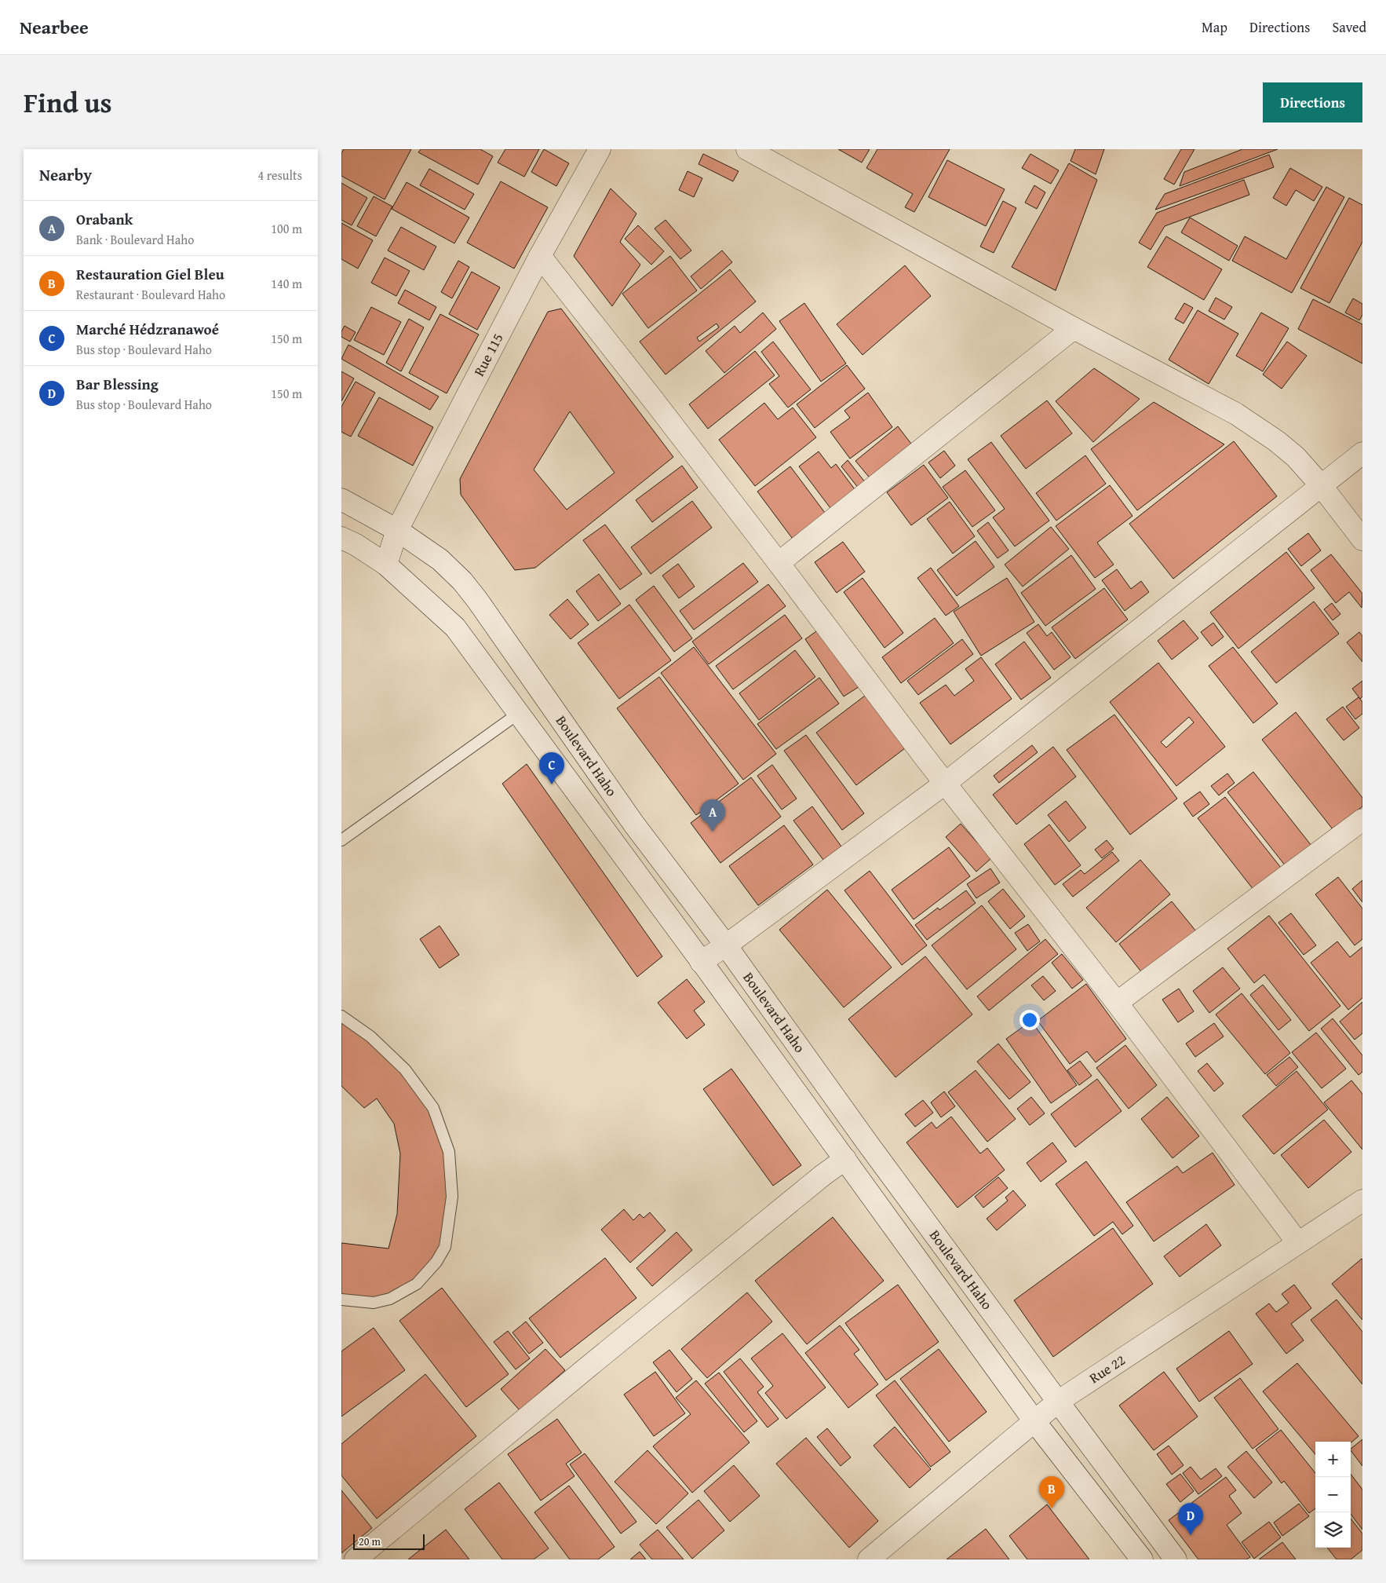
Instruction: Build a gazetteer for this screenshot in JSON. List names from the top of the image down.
{
  "streets": {
    "street": ["Rue 115", "Boulevard Haho", "Rue 22"]
  },
  "crossings": [
    ["Rue 115", "Boulevard Haho"],
    ["Boulevard Haho", "Rue 22"]
  ],
  "scale_bar": "20 m",
  "page": {
    "header": "Nearbee",
    "nav": ["Map", "Directions", "Saved"],
    "title": "Find us",
    "buttons": "Directions",
    "heading": ["Nearby", "4 results"],
    "list": [
      {
        "mark": "A",
        "name": "Orabank",
        "note": "Bank · Boulevard Haho",
        "value": "100 m"
      },
      {
        "mark": "B",
        "name": "Restauration Giel Bleu",
        "note": "Restaurant · Boulevard Haho",
        "value": "140 m"
      },
      {
        "mark": "C",
        "name": "Marché Hédzranawoé",
        "note": "Bus stop · Boulevard Haho",
        "value": "150 m"
      },
      {
        "mark": "D",
        "name": "Bar Blessing",
        "note": "Bus stop · Boulevard Haho",
        "value": "150 m"
      }
    ],
    "pins": [
      "C",
      "A",
      "B",
      "D"
    ],
    "map_buttons": ["+", "−"],
    "scale": "20 m"
  }
}
